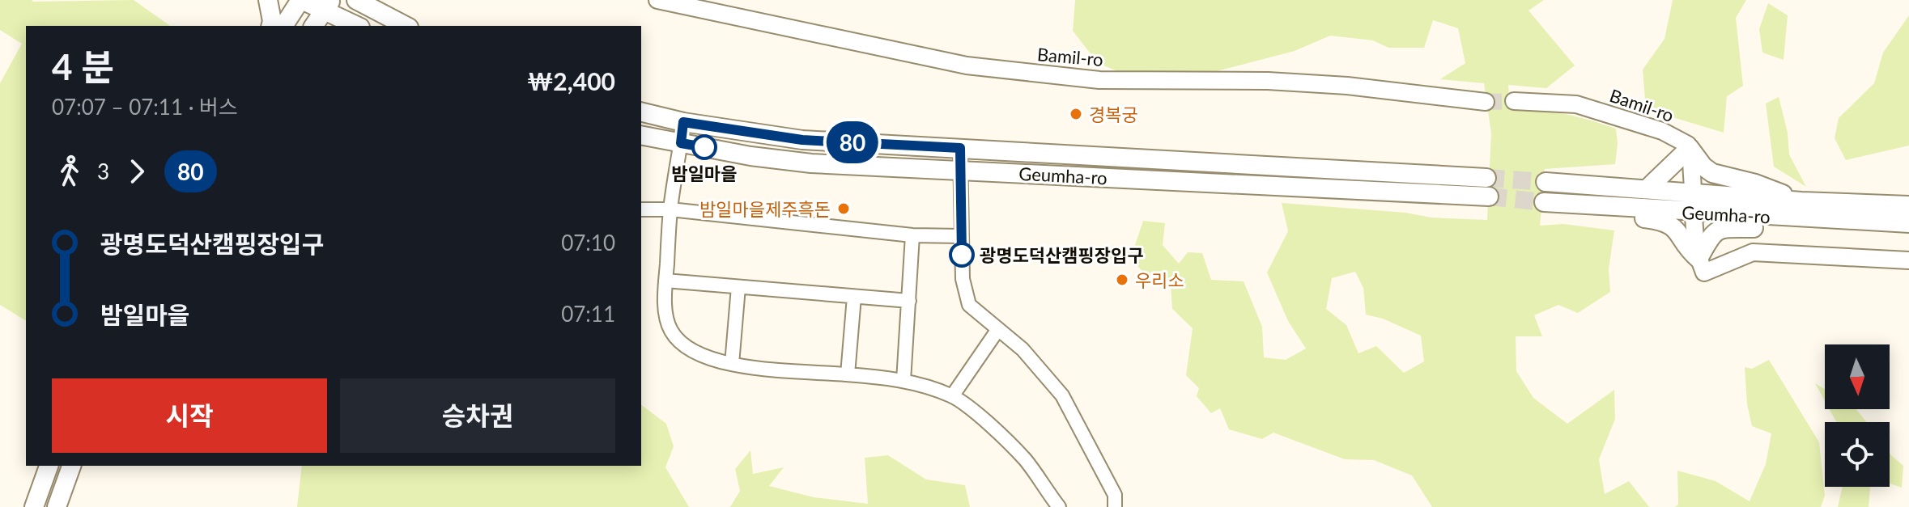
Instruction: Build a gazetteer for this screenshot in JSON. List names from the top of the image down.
{
  "streets": {
    "main road": ["Geumha-ro"],
    "street": ["Bamil-ro"]
  },
  "places": [
    "경복궁",
    "밤일마을",
    "밤일마을제주흑돈",
    "광명도덕산캠핑장입구",
    "우리소"
  ],
  "lines": ["bus line 80"],
  "north": "bottom",
  "page": {
    "on_map": "80",
    "heading": ["4 분", "07:07 – 07:11 · 버스", "₩2,400"],
    "legs": ["3", "80"],
    "list": [
      {
        "name": "광명도덕산캠핑장입구",
        "value": "07:10"
      },
      {
        "name": "밤일마을",
        "value": "07:11"
      }
    ],
    "buttons": ["시작", "승차권"]
  }
}
